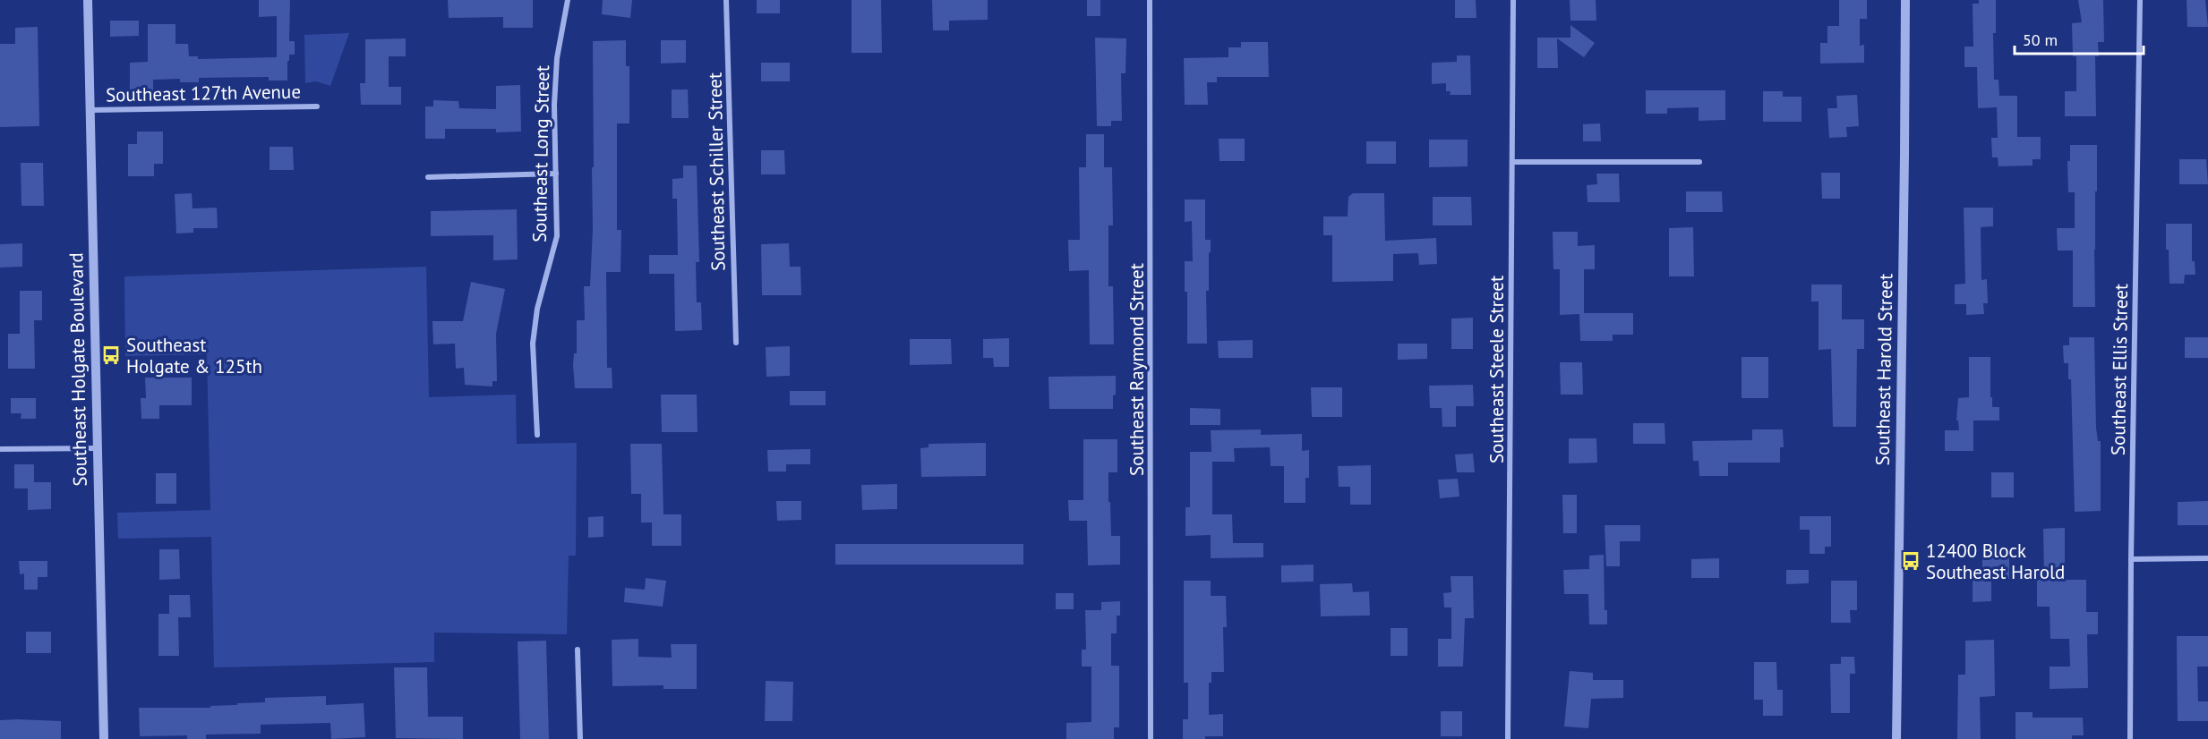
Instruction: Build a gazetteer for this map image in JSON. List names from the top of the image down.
{
  "streets": {
    "street": [
      "Southeast 127th Avenue",
      "Southeast Long Street",
      "Southeast Schiller Street",
      "Southeast Holgate Boulevard",
      "Southeast Raymond Street",
      "Southeast Steele Street",
      "Southeast Harold Street",
      "Southeast Ellis Street"
    ]
  },
  "crossings": [
    ["Southeast 127th Avenue", "Southeast Holgate Boulevard"]
  ],
  "places": {
    "bus stop": ["Southeast Holgate & 125th", "12400 Block Southeast Harold"]
  },
  "scale_bar": "50 m"
}
